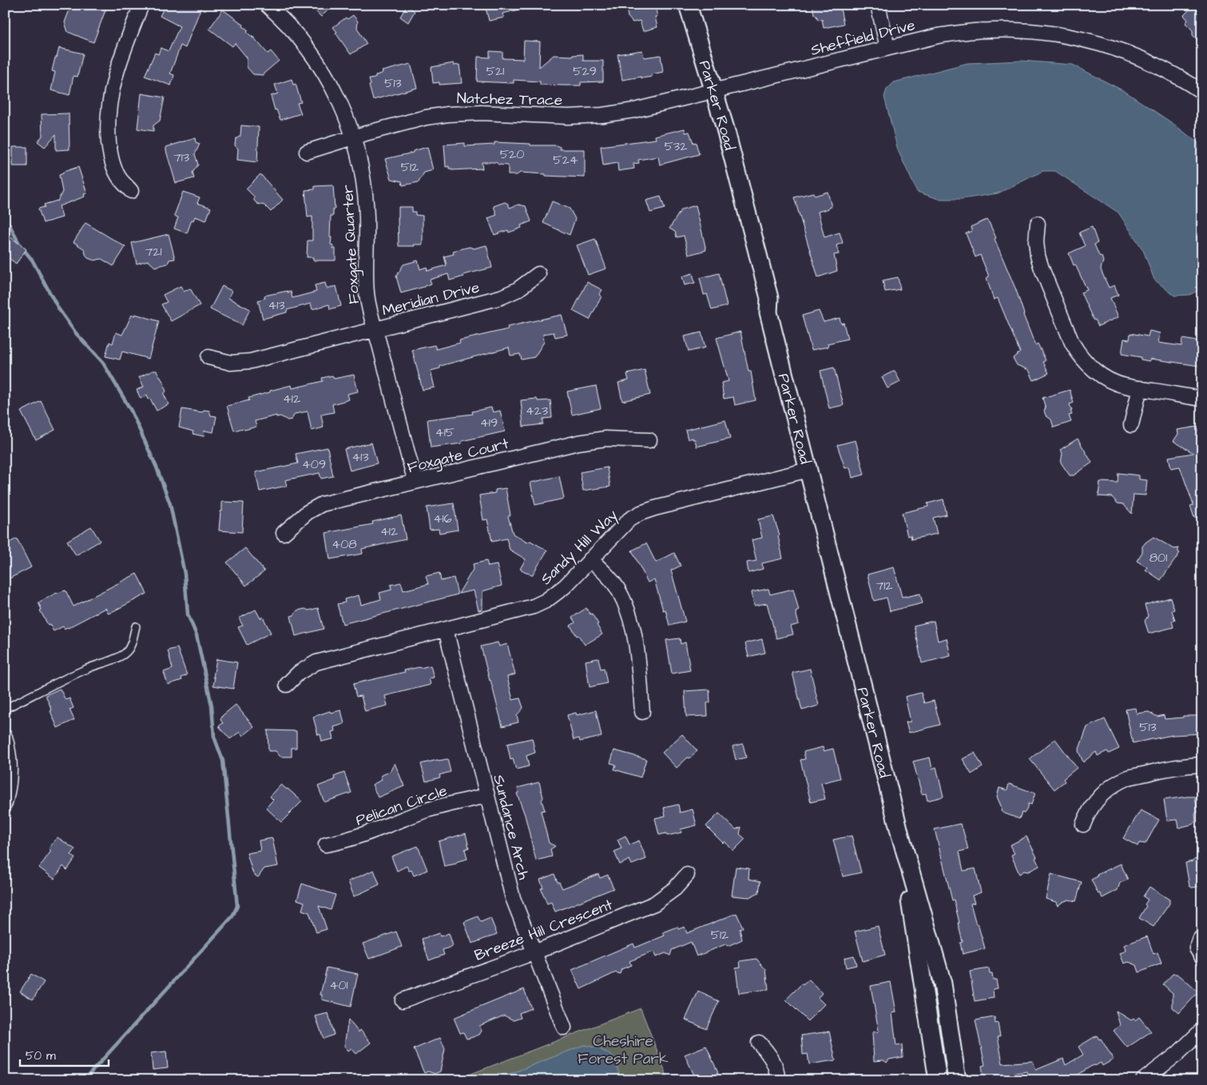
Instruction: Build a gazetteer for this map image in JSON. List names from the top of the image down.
{
  "streets": {
    "street": [
      "Sheffield Drive",
      "Natchez Trace",
      "Parker Road",
      "Foxgate Quarter",
      "Meridian Drive",
      "Foxgate Court",
      "Sandy Hill Way",
      "Pelican Circle",
      "Sundance Arch",
      "Breeze Hill Crescent"
    ]
  },
  "crossings": [
    ["Sheffield Drive", "Natchez Trace"],
    ["Sheffield Drive", "Parker Road"],
    ["Natchez Trace", "Parker Road"],
    ["Natchez Trace", "Foxgate Quarter"],
    ["Parker Road", "Sandy Hill Way"],
    ["Foxgate Quarter", "Meridian Drive"],
    ["Foxgate Quarter", "Foxgate Court"],
    ["Sandy Hill Way", "Sundance Arch"],
    ["Pelican Circle", "Sundance Arch"],
    ["Sundance Arch", "Breeze Hill Crescent"]
  ],
  "parks": ["Cheshire Forest Park"],
  "house_numbers": [
    "521",
    "529",
    "513",
    "532",
    "520",
    "713",
    "524",
    "512",
    "721",
    "413",
    "412",
    "423",
    "419",
    "415",
    "413",
    "409",
    "416",
    "412",
    "408",
    "801",
    "712",
    "513",
    "512",
    "401"
  ],
  "scale_bar": "50 m"
}
